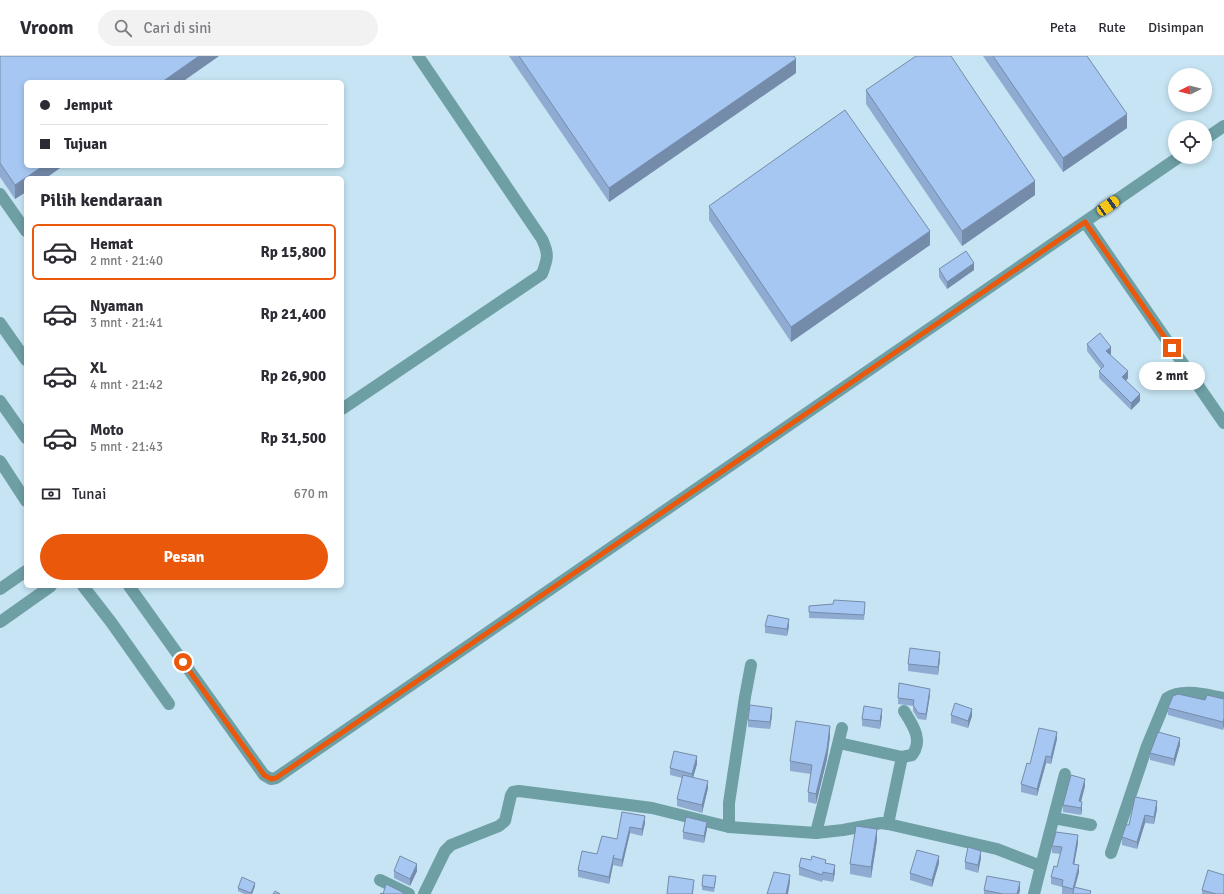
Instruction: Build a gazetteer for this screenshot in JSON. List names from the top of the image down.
{
  "north": "left",
  "page": {
    "header": "Vroom",
    "search": "Cari di sini",
    "nav": ["Peta", "Rute", "Disimpan"],
    "banner": ["Jemput", "Tujuan"],
    "heading": "Pilih kendaraan",
    "list": [
      {
        "name": "Hemat",
        "note": "2 mnt · 21:40",
        "value": "Rp 15,800"
      },
      {
        "name": "Nyaman",
        "note": "3 mnt · 21:41",
        "value": "Rp 21,400"
      },
      {
        "name": "XL",
        "note": "4 mnt · 21:42",
        "value": "Rp 26,900"
      },
      {
        "name": "Moto",
        "note": "5 mnt · 21:43",
        "value": "Rp 31,500"
      }
    ],
    "bubble": "2 mnt",
    "pay": ["Tunai", "670 m"],
    "buttons": "Pesan"
  }
}
